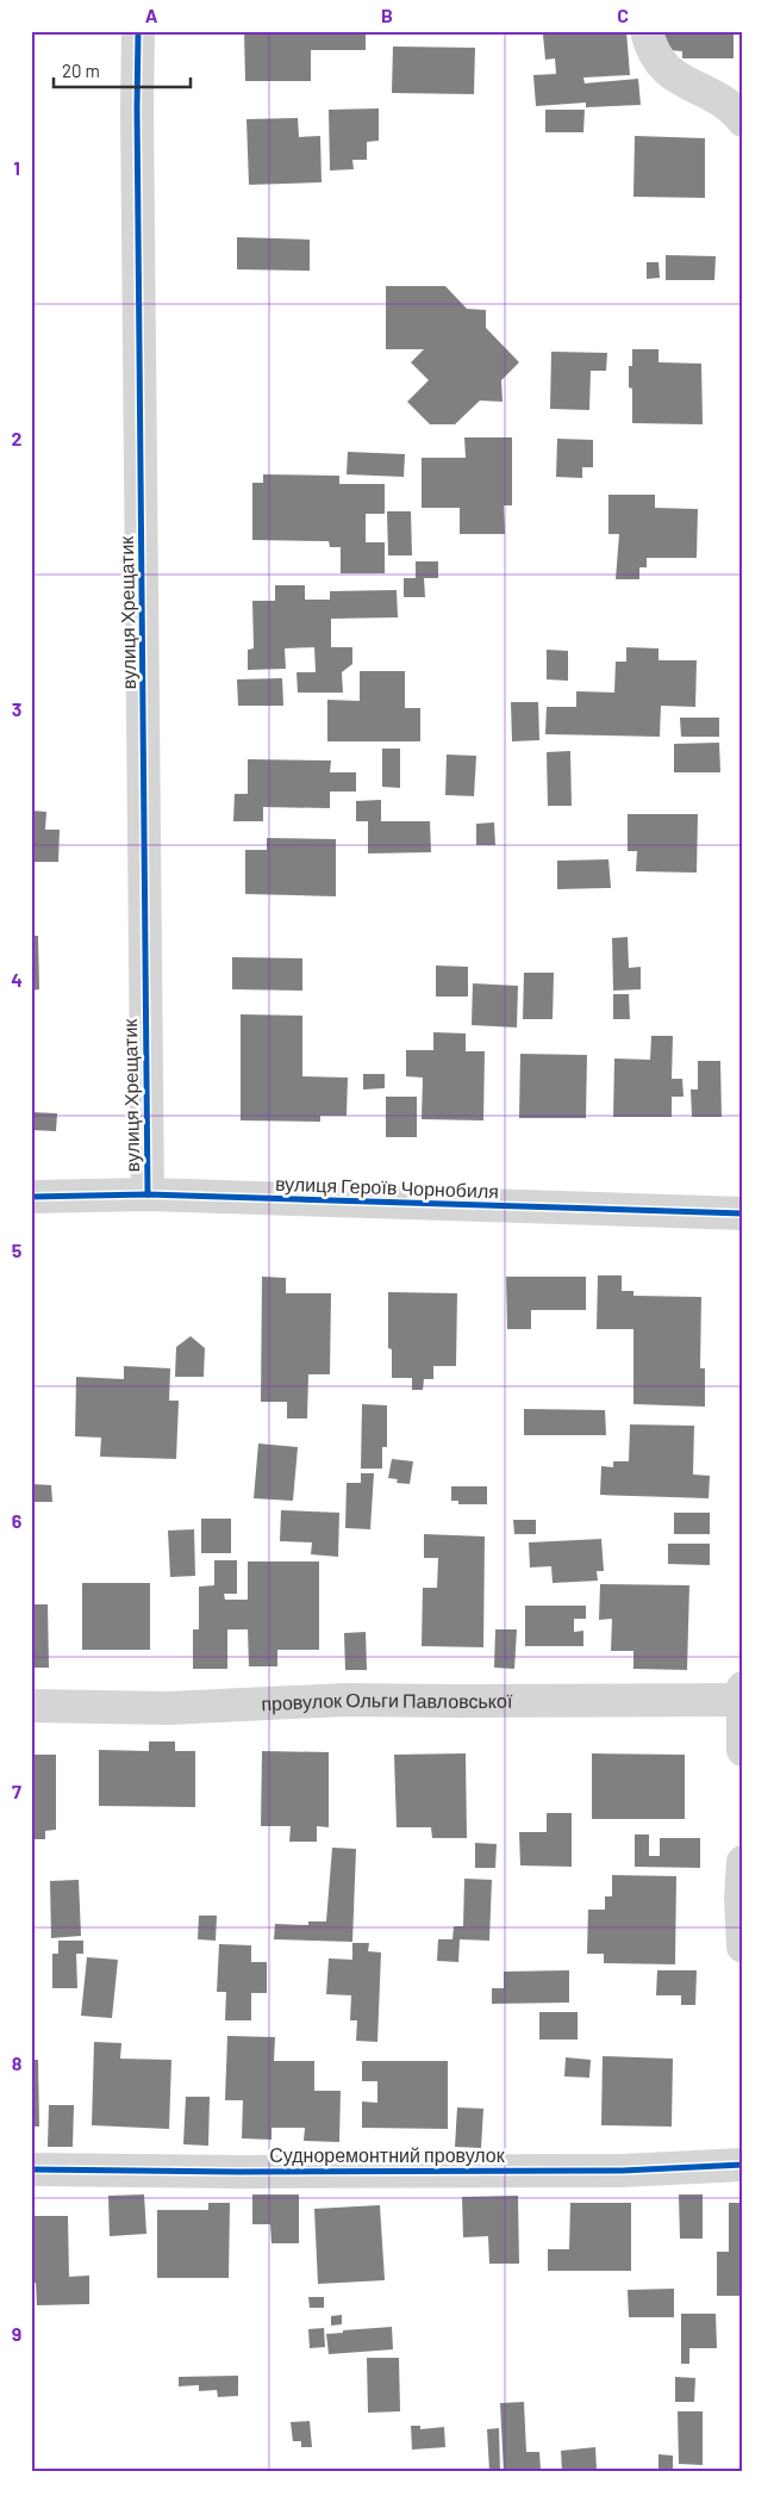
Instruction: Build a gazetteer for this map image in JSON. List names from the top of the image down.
{
  "streets": {
    "street": [
      "вулиця Хрещатик",
      "вулиця Героїв Чорнобиля",
      "провулок Ольги Павловської",
      "Судноремонтний провулок"
    ]
  },
  "crossings": [
    ["вулиця Хрещатик", "вулиця Героїв Чорнобиля"]
  ],
  "scale_bar": "20 m",
  "grid": {
    "columns": ["A", "B", "C"],
    "rows": [
      "1",
      "2",
      "3",
      "4",
      "5",
      "6",
      "7",
      "8",
      "9"
    ]
  }
}
